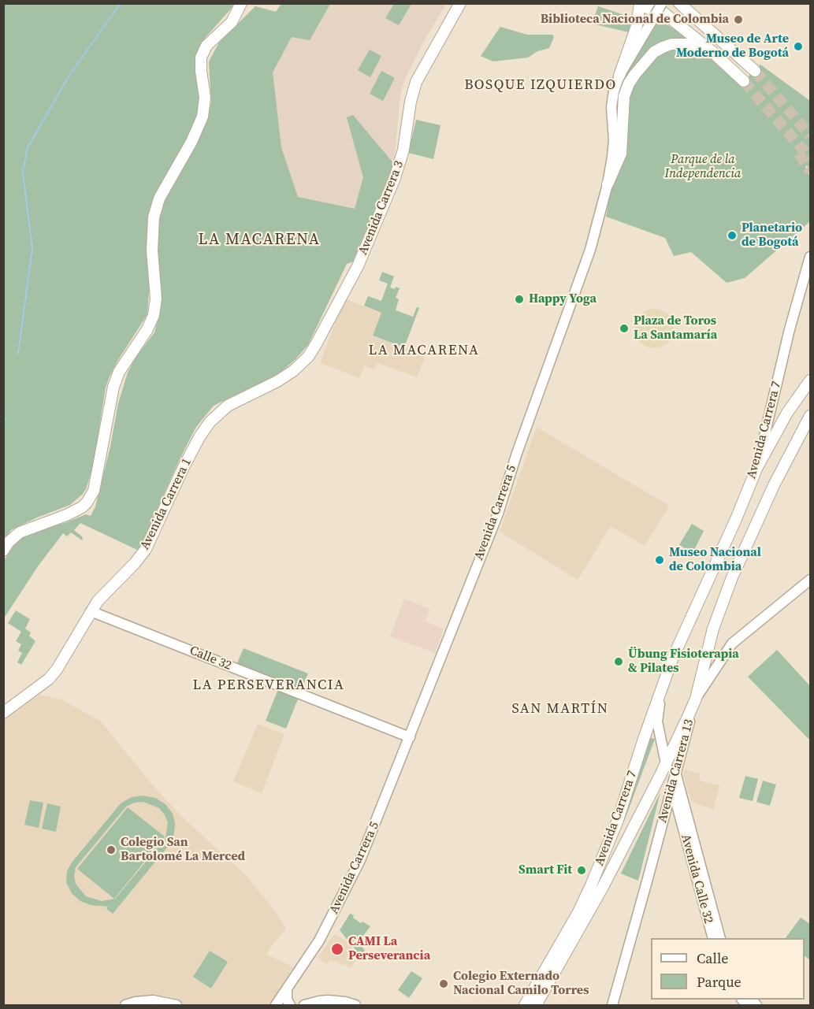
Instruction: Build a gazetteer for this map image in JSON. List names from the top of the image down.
{
  "streets": {
    "main road": [
      "Avenida Carrera 3",
      "Avenida Carrera 7",
      "Avenida Carrera 1",
      "Avenida Carrera 5",
      "Calle 32",
      "Avenida Carrera 13",
      "Avenida Calle 32"
    ]
  },
  "crossings": [
    ["Avenida Carrera 3", "Avenida Carrera 1"],
    ["Avenida Carrera 7", "Avenida Carrera 13"],
    ["Avenida Carrera 7", "Avenida Calle 32"],
    ["Avenida Carrera 1", "Calle 32"],
    ["Avenida Carrera 5", "Calle 32"],
    ["Avenida Carrera 13", "Avenida Calle 32"]
  ],
  "districts": [
    "BOSQUE IZQUIERDO",
    "LA MACARENA",
    "LA MACARENA",
    "LA PERSEVERANCIA",
    "SAN MARTÍN"
  ],
  "parks": ["Parque de la Independencia"],
  "places": [
    "Biblioteca Nacional de Colombia",
    "Museo de Arte Moderno de Bogotá",
    "Planetario de Bogotá",
    "Happy Yoga",
    "Plaza de Toros La Santamaría",
    "Museo Nacional de Colombia",
    "Übung Fisioterapia & Pilates",
    "Colegio San Bartolomé La Merced",
    "Smart Fit",
    "CAMI La Perseverancia",
    "Colegio Externado Nacional Camilo Torres"
  ],
  "legend": ["Calle", "Parque"]
}
